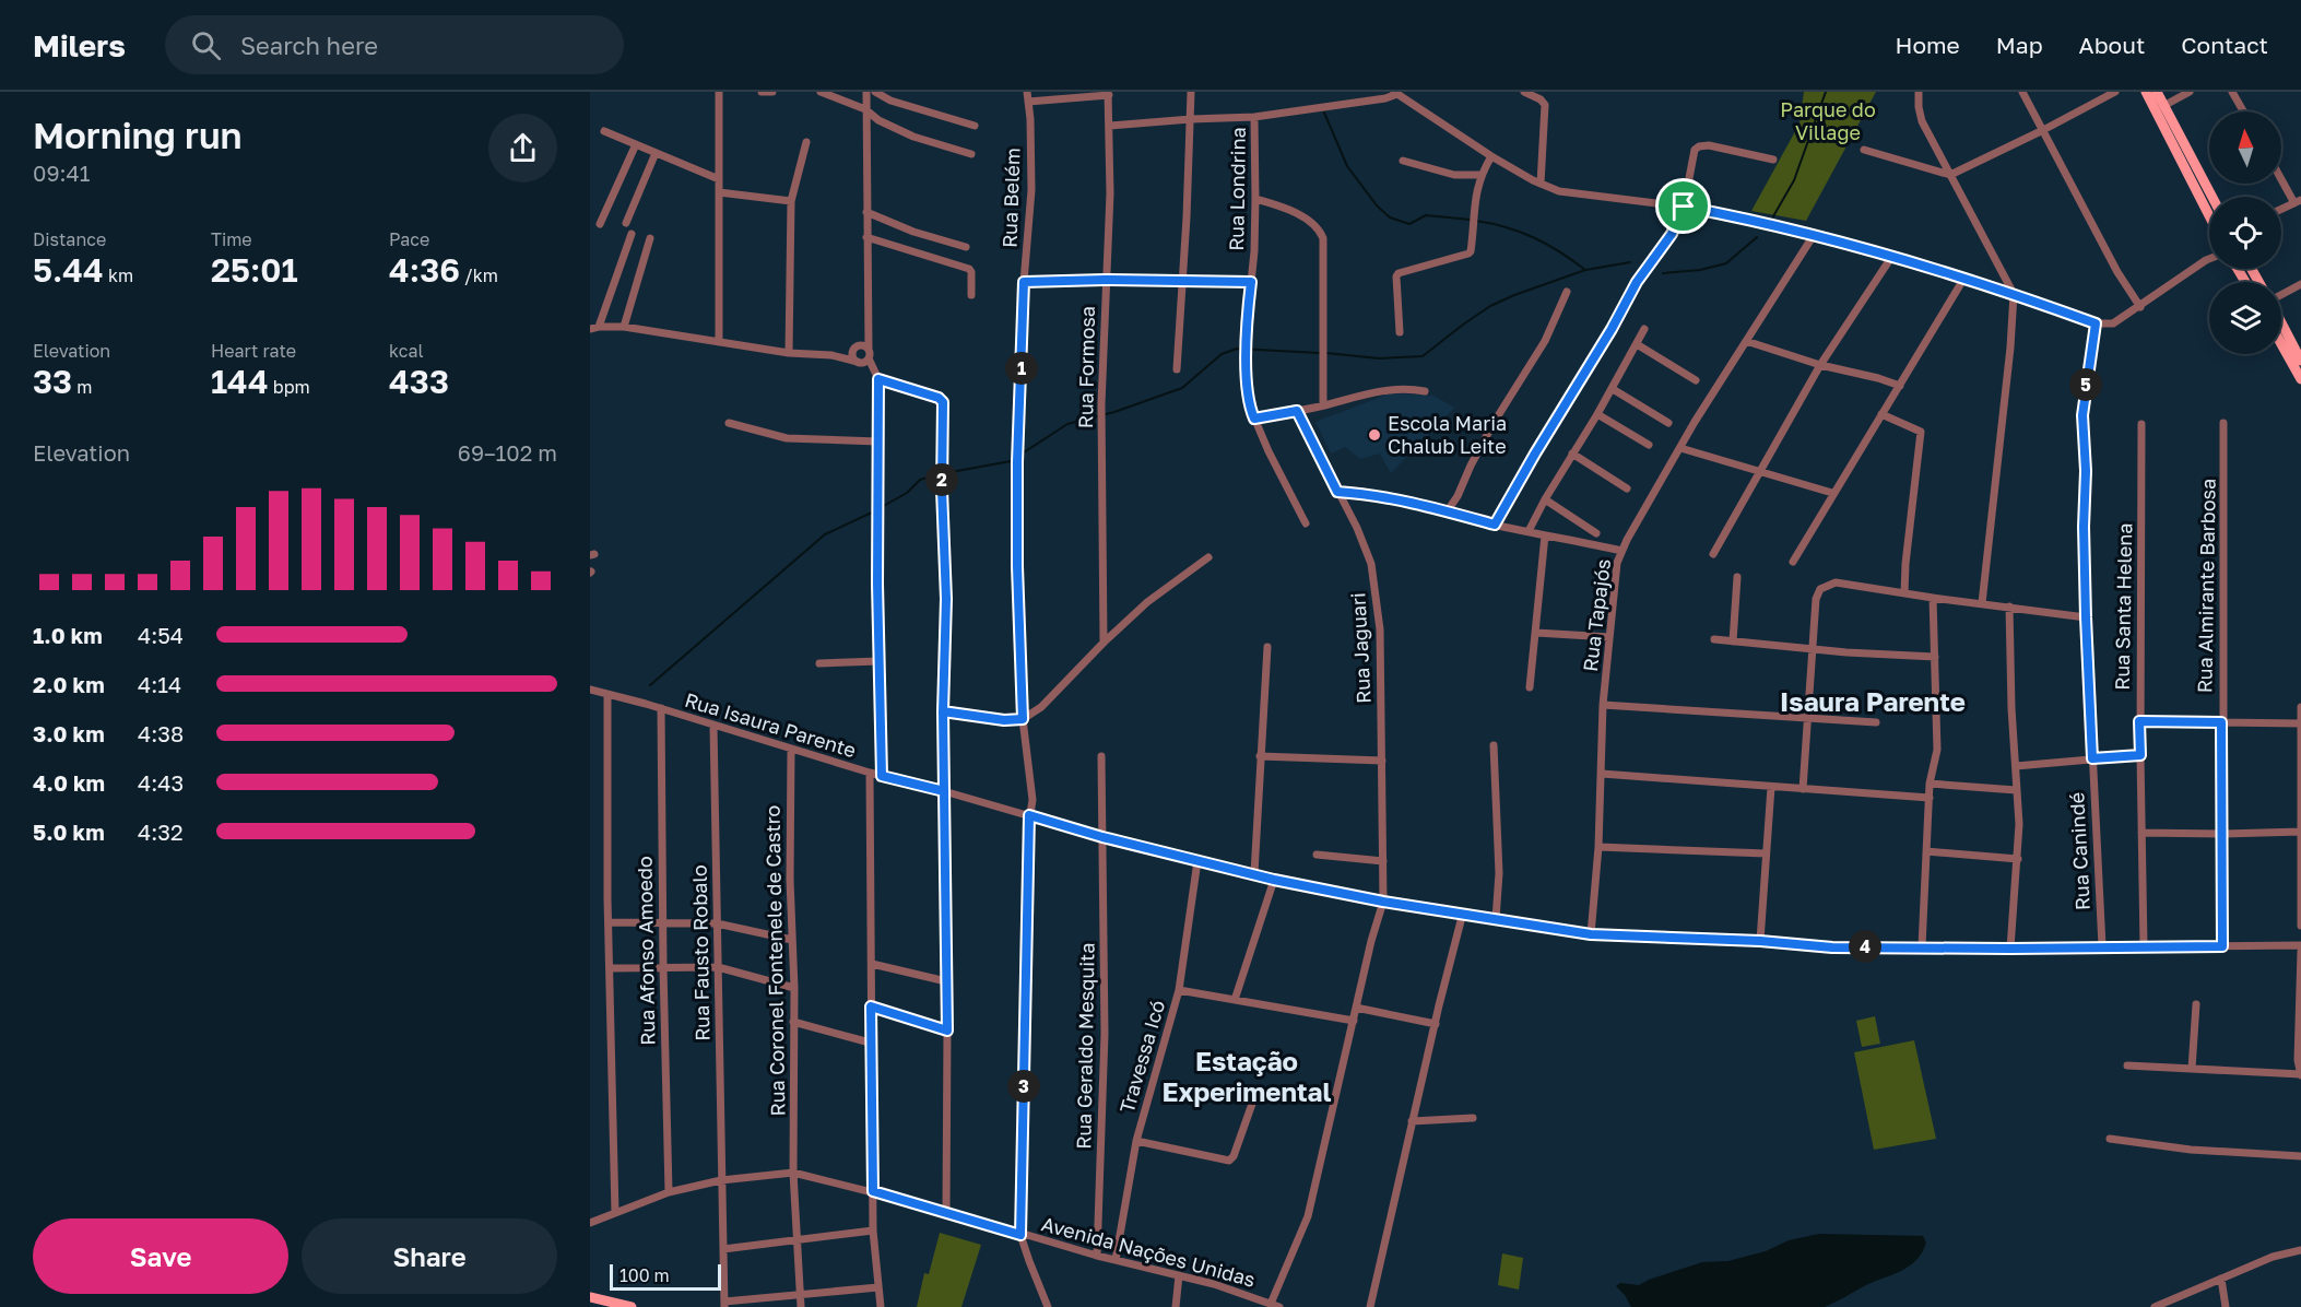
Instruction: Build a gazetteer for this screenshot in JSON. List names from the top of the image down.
{
  "streets": {
    "street": [
      "Rua Londrina",
      "Rua Belém",
      "Rua Formosa",
      "Rua Almirante Barbosa",
      "Rua Santa Helena",
      "Rua Tapajós",
      "Rua Jaguari",
      "Rua Isaura Parente",
      "Rua Canindé",
      "Rua Afonso Amoedo",
      "Rua Fausto Robalo",
      "Rua Coronel Fontenele de Castro",
      "Rua Geraldo Mesquita",
      "Travessa Icó",
      "Avenida Nações Unidas"
    ]
  },
  "crossings": [
    ["Rua Belém", "Rua Isaura Parente"],
    ["Rua Belém", "Avenida Nações Unidas"],
    ["Rua Almirante Barbosa", "Rua Isaura Parente"],
    ["Rua Santa Helena", "Rua Isaura Parente"],
    ["Rua Tapajós", "Rua Isaura Parente"],
    ["Rua Jaguari", "Rua Isaura Parente"],
    ["Rua Jaguari", "Avenida Nações Unidas"],
    ["Rua Isaura Parente", "Rua Canindé"],
    ["Rua Isaura Parente", "Rua Afonso Amoedo"],
    ["Rua Isaura Parente", "Rua Fausto Robalo"],
    ["Rua Isaura Parente", "Rua Coronel Fontenele de Castro"],
    ["Rua Isaura Parente", "Rua Geraldo Mesquita"],
    ["Rua Isaura Parente", "Travessa Icó"],
    ["Rua Afonso Amoedo", "Avenida Nações Unidas"],
    ["Rua Fausto Robalo", "Avenida Nações Unidas"],
    ["Rua Coronel Fontenele de Castro", "Avenida Nações Unidas"],
    ["Rua Geraldo Mesquita", "Avenida Nações Unidas"],
    ["Travessa Icó", "Avenida Nações Unidas"]
  ],
  "districts": ["Isaura Parente", "Estação Experimental"],
  "parks": ["Parque do Village"],
  "places": ["Escola Maria Chalub Leite"],
  "scale_bar": "100 m",
  "north": "top",
  "page": {
    "header": "Milers",
    "search": "Search here",
    "nav": [
      "Home",
      "Map",
      "About",
      "Contact"
    ],
    "heading": ["Morning run", "09:41"],
    "stats": [
      ["Distance", "5.44 km"],
      ["Time", "25:01"],
      ["Pace", "4:36 /km"],
      ["Elevation", "33 m"],
      ["Heart rate", "144 bpm"],
      ["kcal", "433"]
    ],
    "pins": [
      "1",
      "5",
      "2",
      "4",
      "3"
    ],
    "chart": ["Elevation", "69–102 m"],
    "list": [
      {
        "name": "1.0 km",
        "note": "4:54"
      },
      {
        "name": "2.0 km",
        "note": "4:14"
      },
      {
        "name": "3.0 km",
        "note": "4:38"
      },
      {
        "name": "4.0 km",
        "note": "4:43"
      },
      {
        "name": "5.0 km",
        "note": "4:32"
      }
    ],
    "buttons": ["Save", "Share"],
    "scale": "100 m"
  }
}
